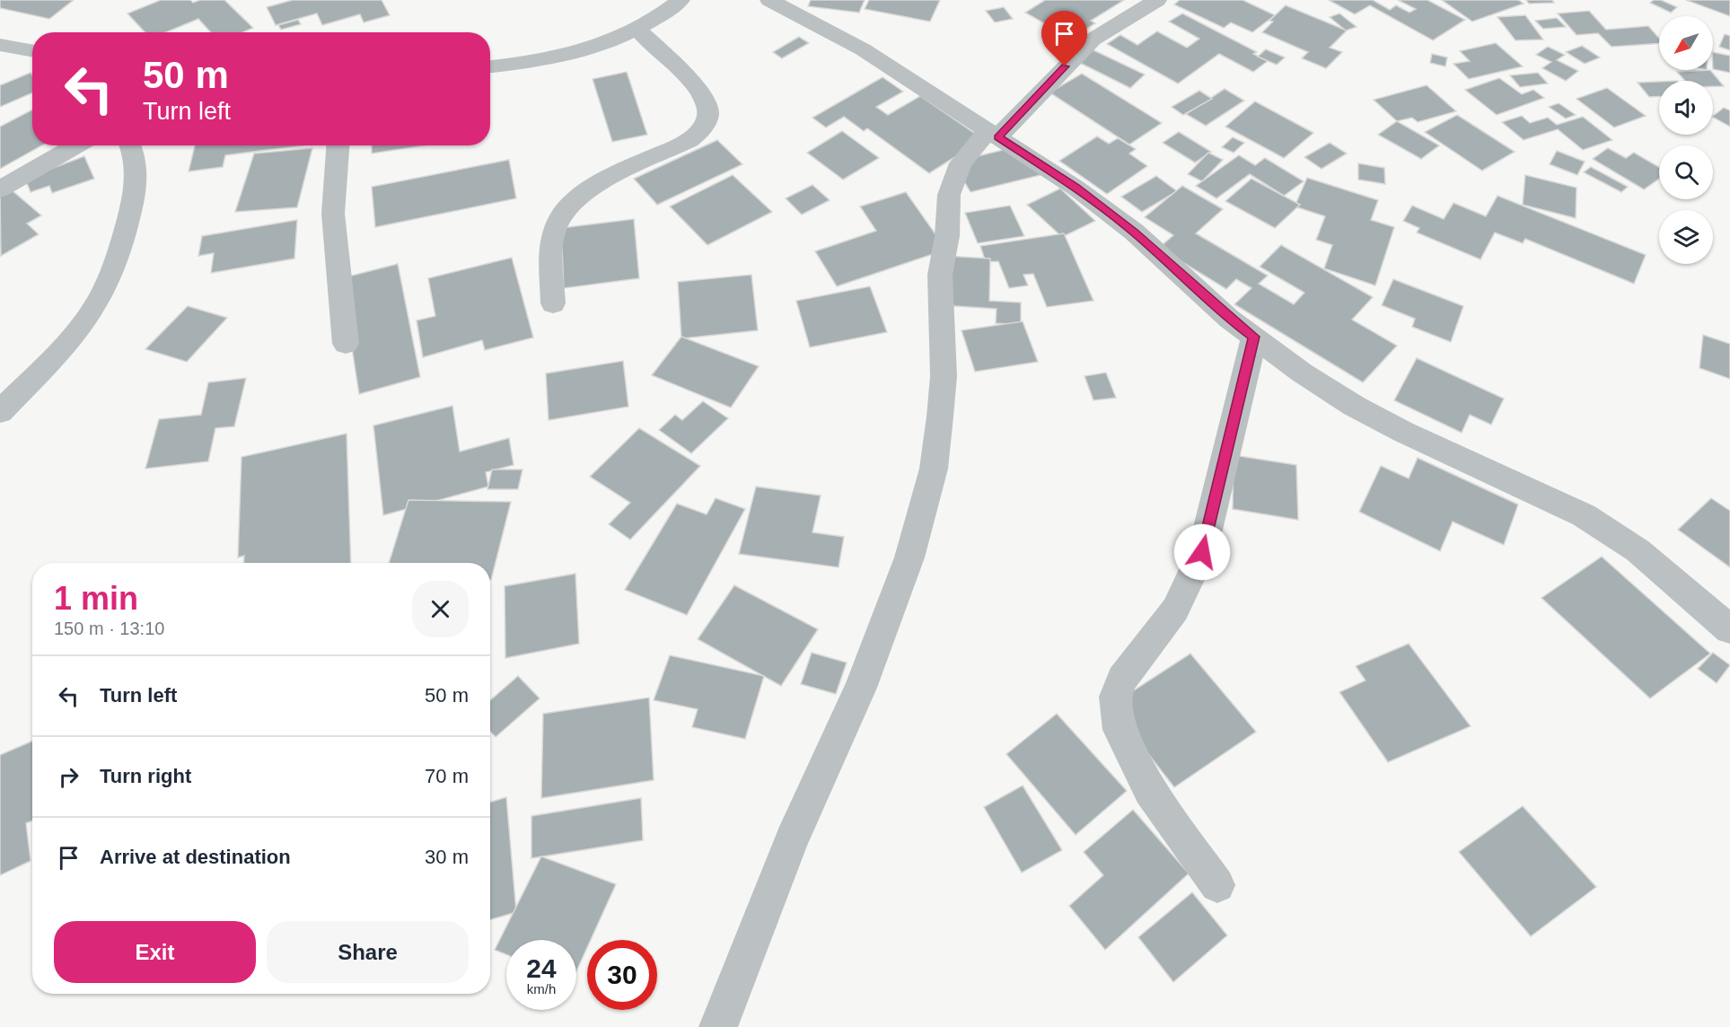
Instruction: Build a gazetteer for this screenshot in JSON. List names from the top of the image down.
{
  "north": "bottom left",
  "page": {
    "turn": ["50 m", "Turn left"],
    "heading": ["1 min", "150 m · 13:10"],
    "list": [
      {
        "name": "Turn left",
        "value": "50 m"
      },
      {
        "name": "Turn right",
        "value": "70 m"
      },
      {
        "name": "Arrive at destination",
        "value": "30 m"
      }
    ],
    "buttons": ["Exit", "Share"],
    "speed": "24 km/h",
    "limit": "30"
  }
}
